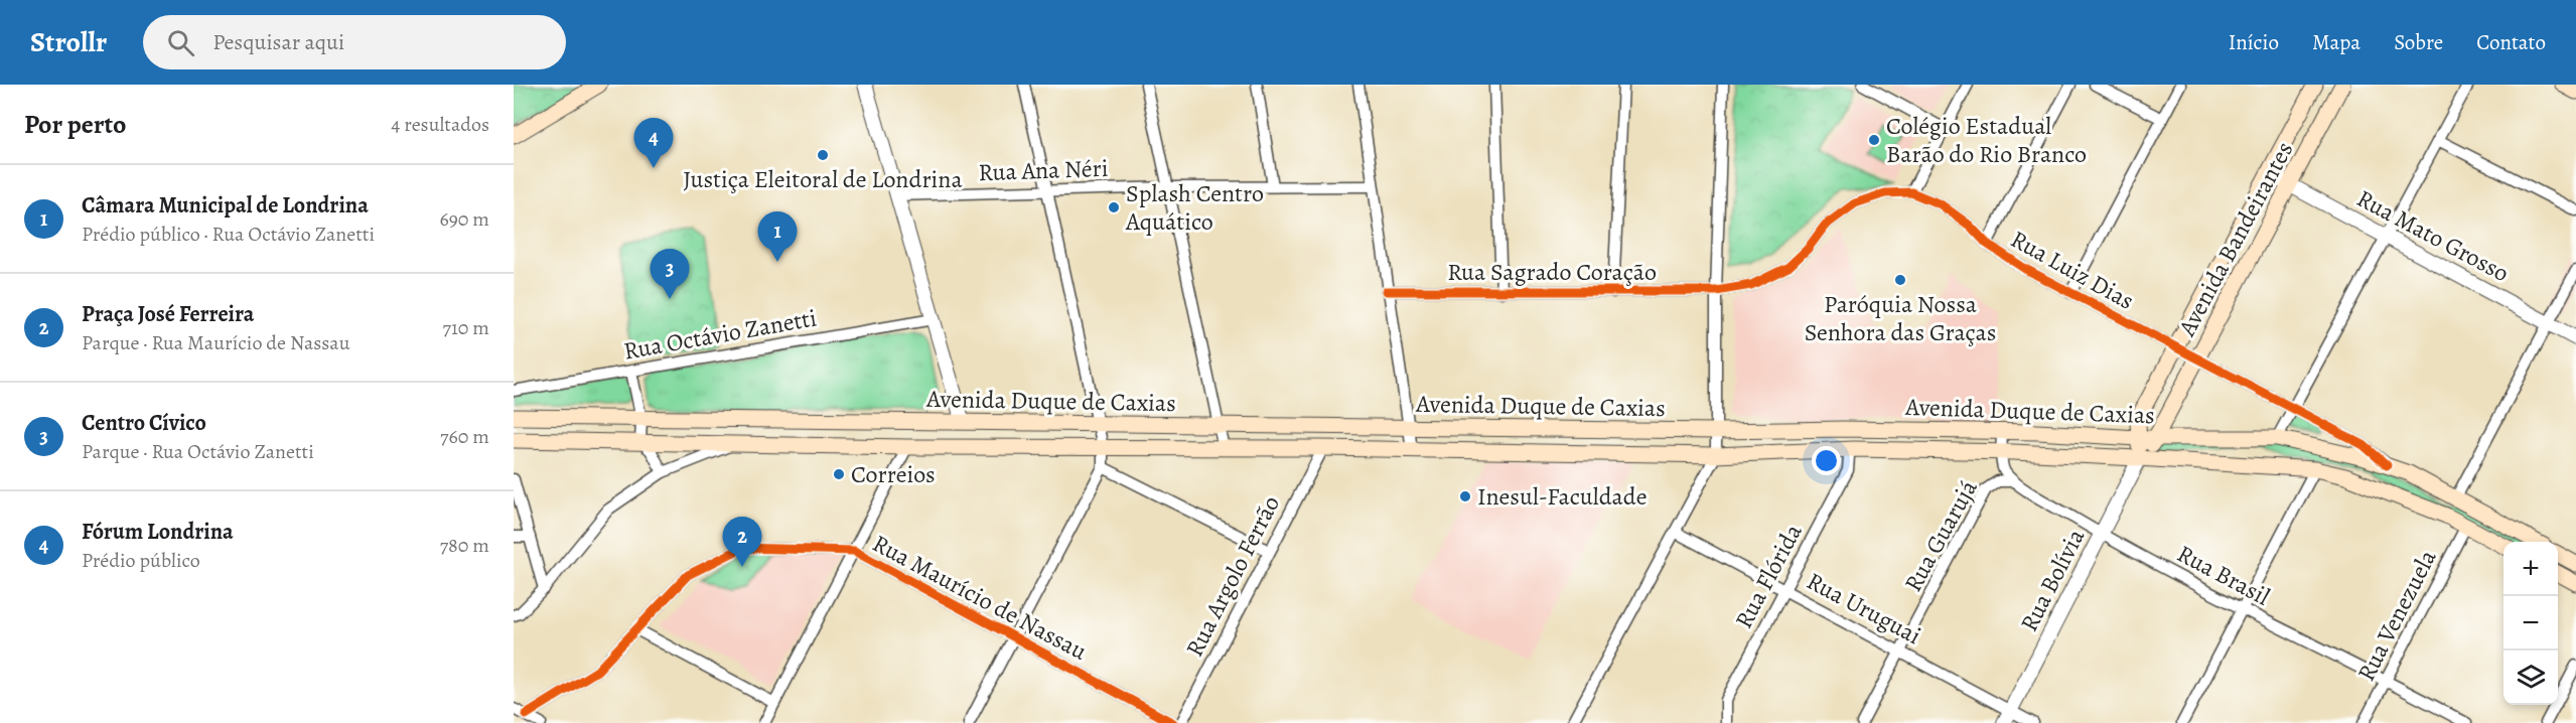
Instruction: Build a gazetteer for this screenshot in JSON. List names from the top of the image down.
{
  "streets": {
    "main road": ["Avenida Bandeirantes", "Avenida Duque de Caxias"],
    "street": [
      "Rua Ana Néri",
      "Rua Mato Grosso",
      "Rua Luiz Dias",
      "Rua Sagrado Coração",
      "Rua Octávio Zanetti",
      "Rua Guarujá",
      "Rua Brasil",
      "Rua Argolo Ferrão",
      "Rua Flórida",
      "Rua Bolívia",
      "Rua Maurício de Nassau",
      "Rua Uruguai",
      "Rua Venezuela"
    ]
  },
  "crossings": [
    ["Rua Mato Grosso", "Avenida Bandeirantes"],
    ["Avenida Bandeirantes", "Rua Luiz Dias"],
    ["Avenida Bandeirantes", "Avenida Duque de Caxias"],
    ["Avenida Bandeirantes", "Rua Bolívia"],
    ["Rua Luiz Dias", "Rua Sagrado Coração"],
    ["Rua Luiz Dias", "Avenida Duque de Caxias"],
    ["Avenida Duque de Caxias", "Rua Argolo Ferrão"],
    ["Avenida Duque de Caxias", "Rua Flórida"],
    ["Avenida Duque de Caxias", "Rua Bolívia"],
    ["Avenida Duque de Caxias", "Rua Venezuela"],
    ["Rua Guarujá", "Rua Brasil"],
    ["Rua Guarujá", "Rua Uruguai"],
    ["Rua Brasil", "Rua Bolívia"],
    ["Rua Brasil", "Rua Venezuela"],
    ["Rua Flórida", "Rua Uruguai"],
    ["Rua Bolívia", "Rua Uruguai"]
  ],
  "places": [
    "Colégio Estadual Barão do Rio Branco",
    "Justiça Eleitoral de Londrina",
    "Splash Centro Aquático",
    "Paróquia Nossa Senhora das Graças",
    "Correios",
    "Inesul-Faculdade"
  ],
  "page": {
    "header": "Strollr",
    "search": "Pesquisar aqui",
    "nav": [
      "Início",
      "Mapa",
      "Sobre",
      "Contato"
    ],
    "heading": ["Por perto", "4 resultados"],
    "pins": [
      "4",
      "1",
      "3",
      "2"
    ],
    "list": [
      {
        "mark": "1",
        "name": "Câmara Municipal de Londrina",
        "note": "Prédio público · Rua Octávio Zanetti",
        "value": "690 m"
      },
      {
        "mark": "2",
        "name": "Praça José Ferreira",
        "note": "Parque · Rua Maurício de Nassau",
        "value": "710 m"
      },
      {
        "mark": "3",
        "name": "Centro Cívico",
        "note": "Parque · Rua Octávio Zanetti",
        "value": "760 m"
      },
      {
        "mark": "4",
        "name": "Fórum Londrina",
        "note": "Prédio público",
        "value": "780 m"
      }
    ],
    "map_buttons": ["+", "−"]
  }
}
